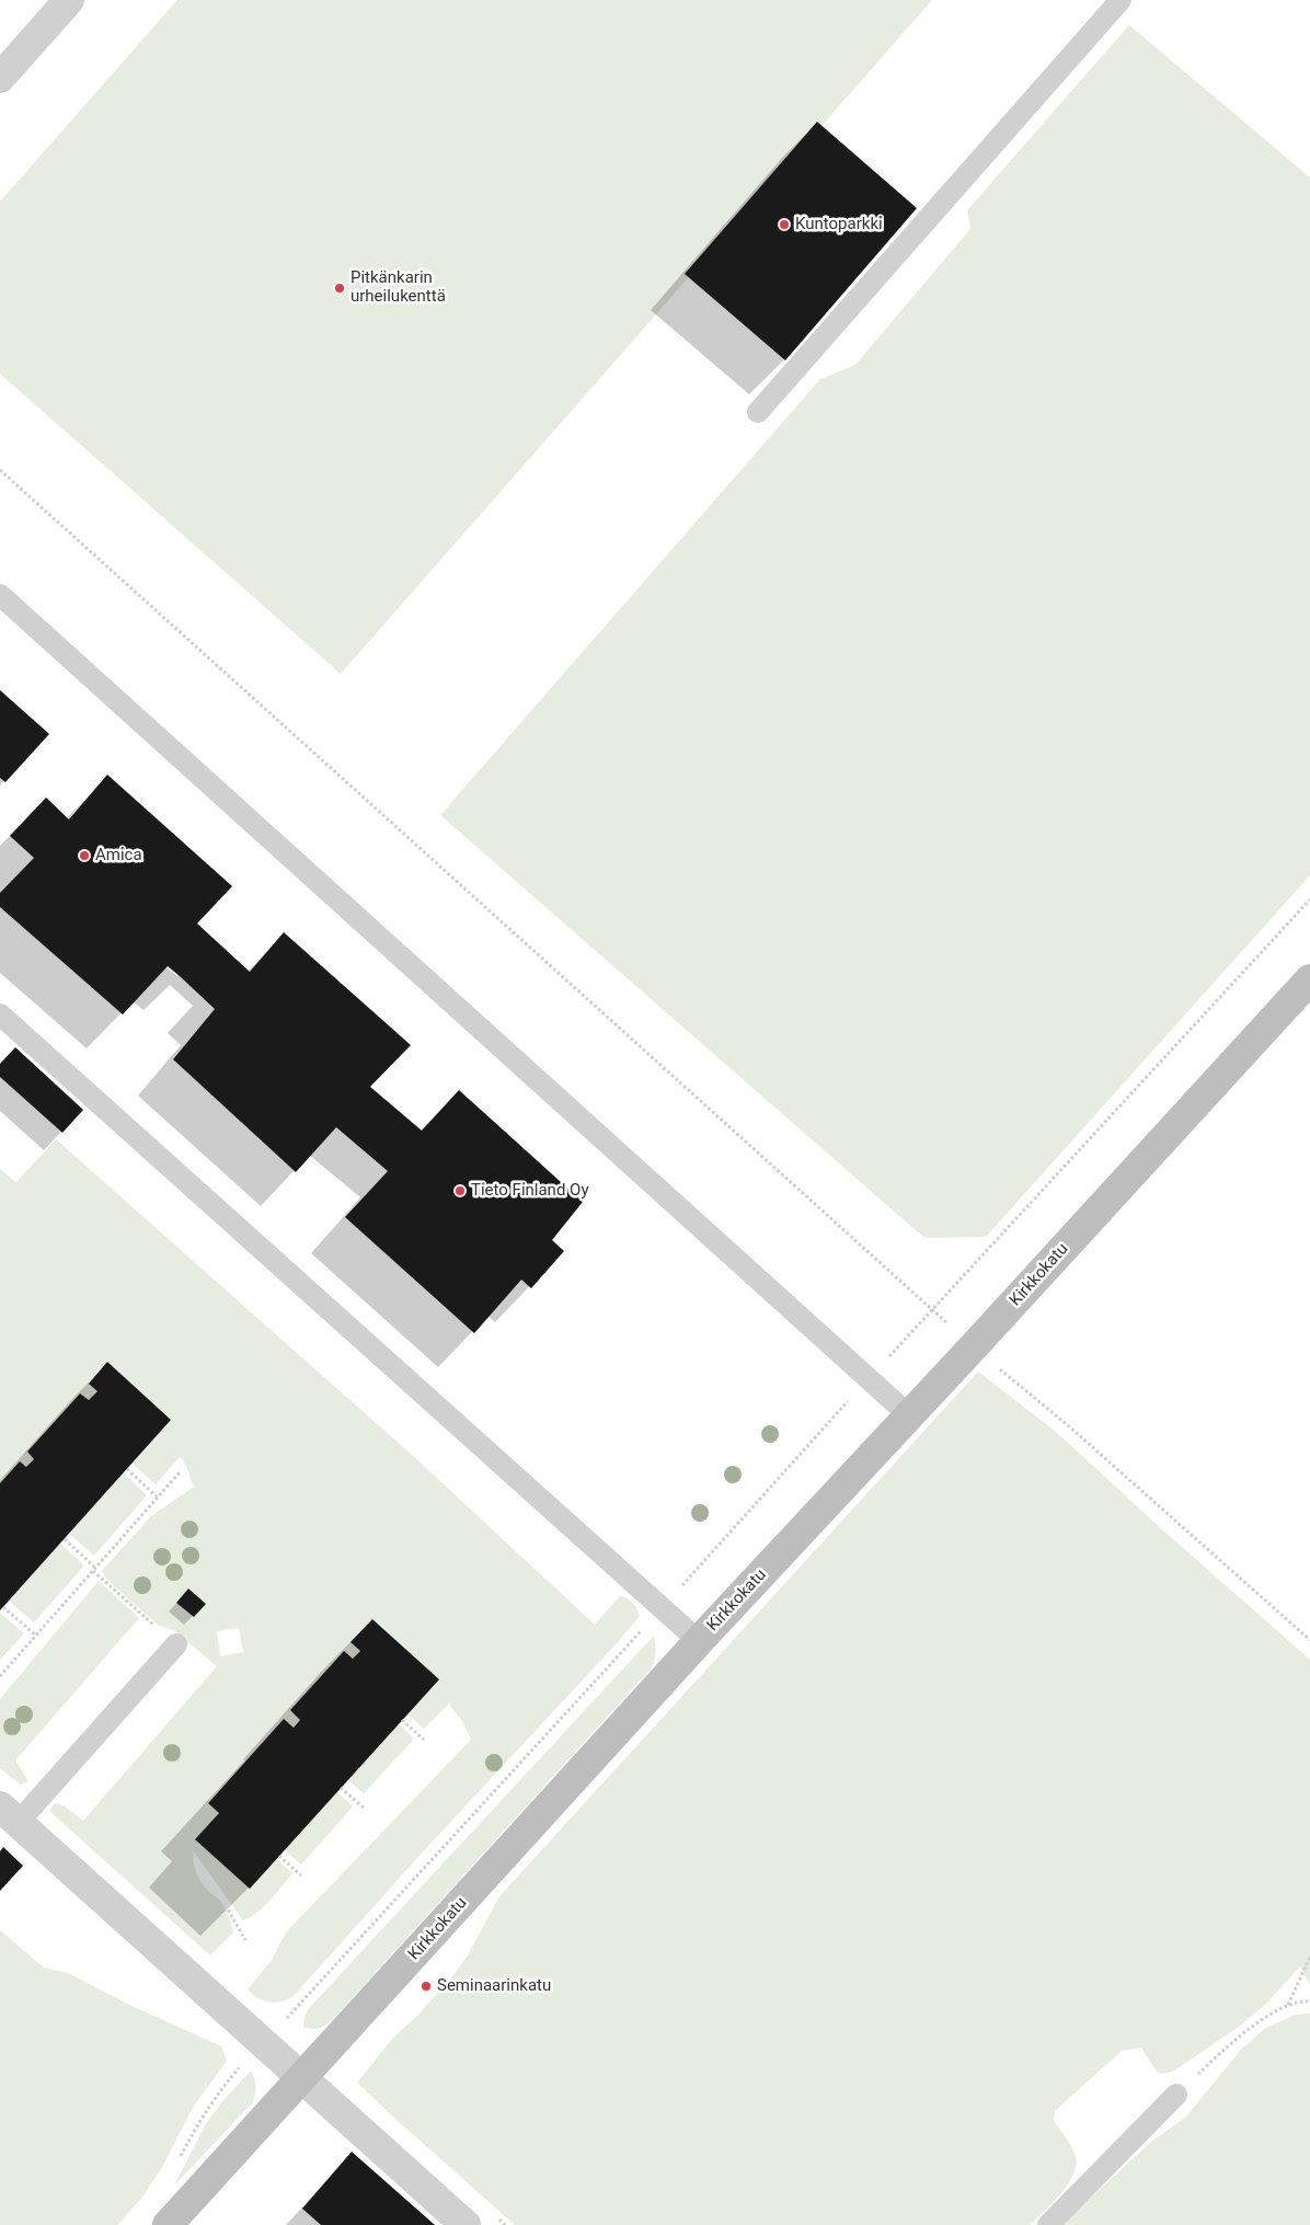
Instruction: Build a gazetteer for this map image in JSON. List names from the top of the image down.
{
  "streets": {
    "street": ["Kirkkokatu"]
  },
  "places": [
    "Kuntoparkki",
    "Pitkänkarin urheilukenttä",
    "Amica",
    "Tieto Finland Oy",
    "Seminaarinkatu"
  ]
}
